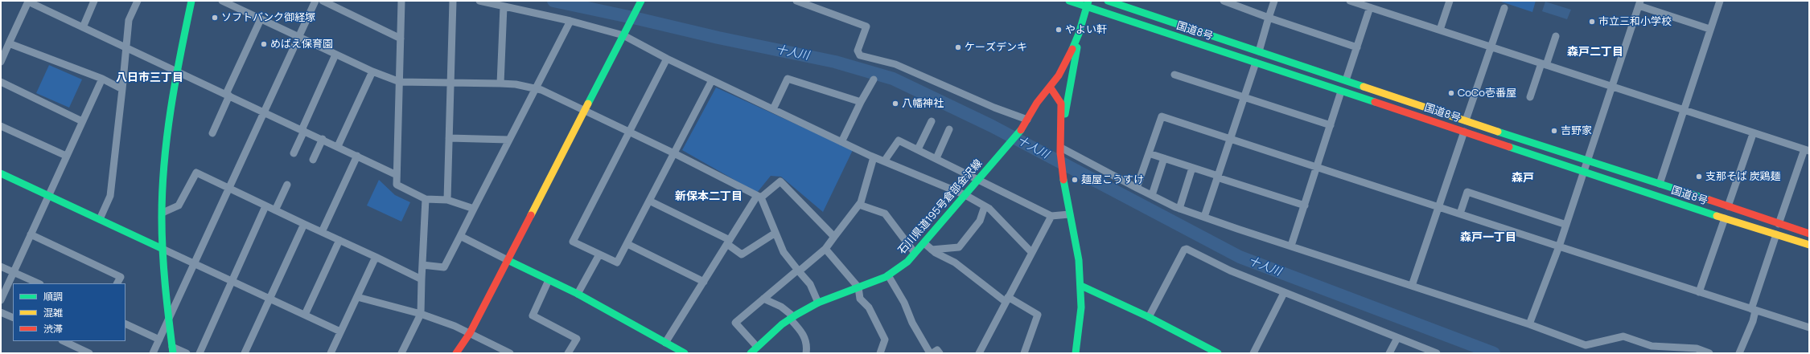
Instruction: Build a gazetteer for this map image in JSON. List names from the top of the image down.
{
  "streets": {
    "main road": ["国道8号", "石川県道195号倉部金沢線"]
  },
  "districts": [
    "森戸二丁目",
    "八日市三丁目",
    "森戸",
    "新保本二丁目",
    "森戸一丁目"
  ],
  "water": ["十人川"],
  "places": [
    "ソフトバンク御経塚",
    "市立三和小学校",
    "やよい軒",
    "めばえ保育園",
    "ケーズデンキ",
    "CoCo壱番屋",
    "八幡神社",
    "吉野家",
    "支那そば 炭鶏麺",
    "麺屋こうすけ"
  ],
  "legend": ["順調", "混雑", "渋滞"]
}
